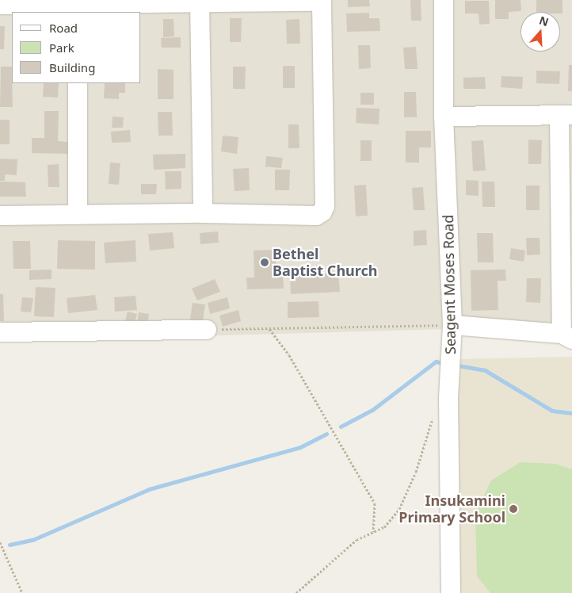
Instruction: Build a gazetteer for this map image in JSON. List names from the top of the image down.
{
  "streets": {
    "street": ["Seagent Moses Road"]
  },
  "places": ["Bethel Baptist Church", "Insukamini Primary School"],
  "legend": ["Road", "Park", "Building"],
  "north": "top"
}
